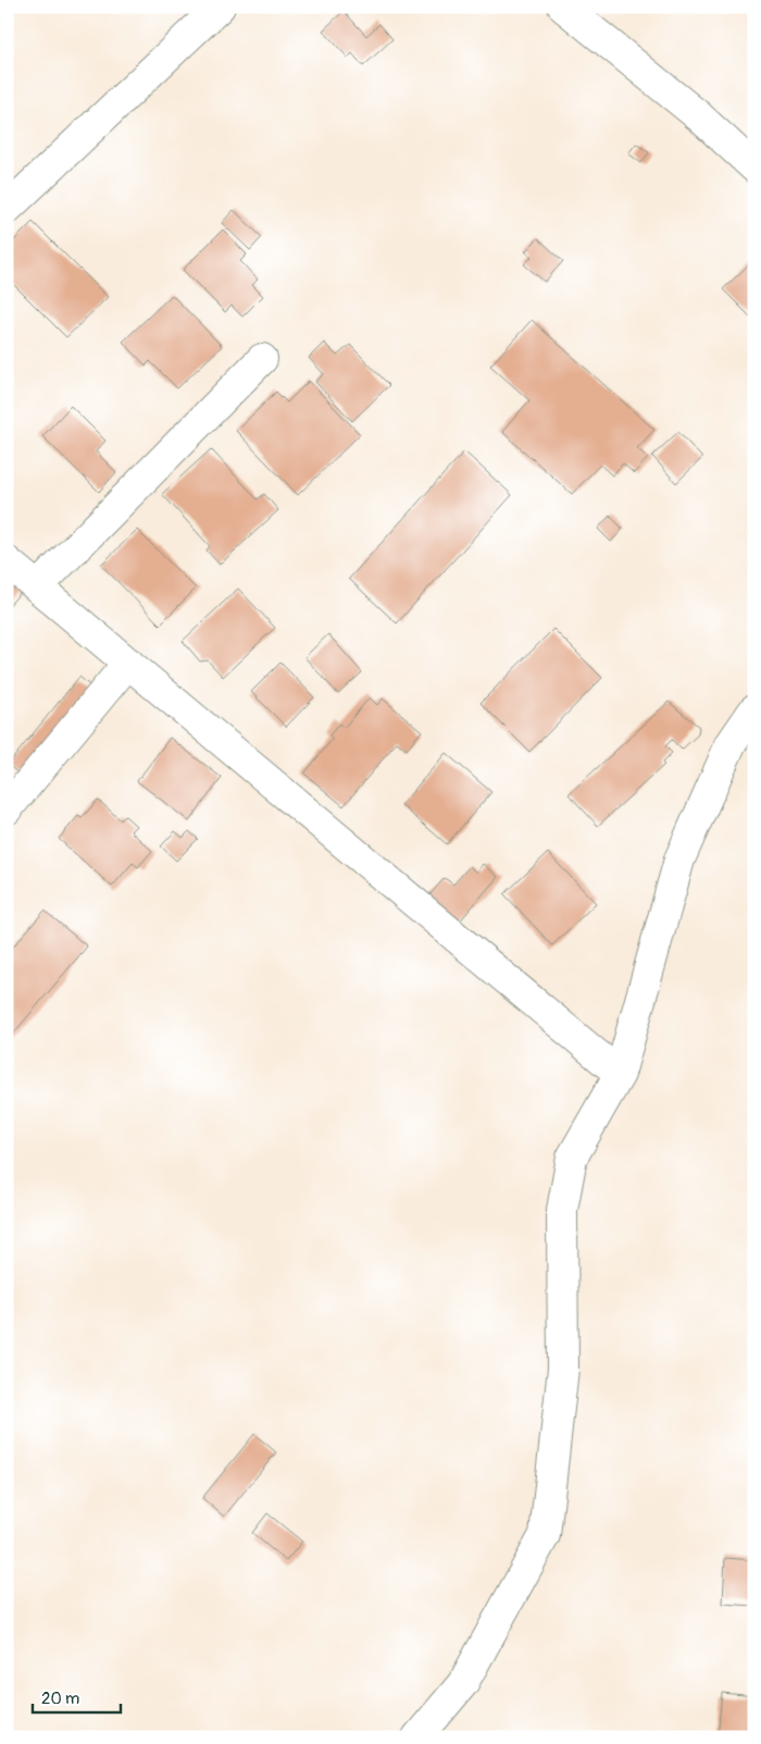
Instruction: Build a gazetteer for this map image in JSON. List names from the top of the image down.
{
  "scale_bar": "20 m"
}
